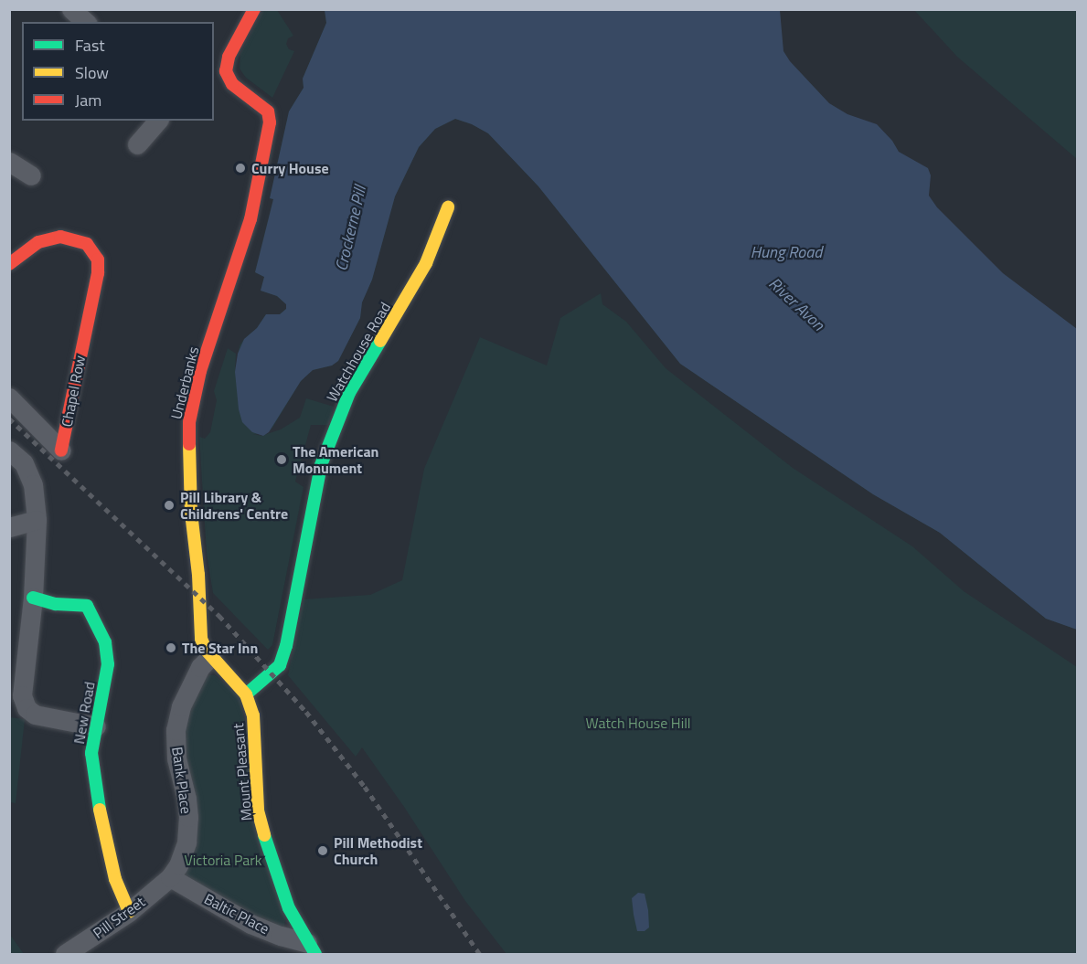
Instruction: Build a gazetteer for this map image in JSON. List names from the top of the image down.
{
  "streets": {
    "street": [
      "Watchhouse Road",
      "Underbanks",
      "Chapel Row",
      "New Road",
      "Mount Pleasant",
      "Bank Place",
      "Baltic Place",
      "Pill Street"
    ]
  },
  "crossings": [
    ["Watchhouse Road", "Mount Pleasant"],
    ["Underbanks", "Mount Pleasant"],
    ["Underbanks", "Bank Place"],
    ["New Road", "Pill Street"],
    ["Mount Pleasant", "Bank Place"],
    ["Mount Pleasant", "Baltic Place"],
    ["Bank Place", "Baltic Place"],
    ["Bank Place", "Pill Street"],
    ["Baltic Place", "Pill Street"]
  ],
  "water": ["Crockerne Pill", "Hung Road", "River Avon"],
  "parks": ["Watch House Hill", "Victoria Park"],
  "places": [
    "Curry House",
    "The American Monument",
    "Pill Library & Childrens' Centre",
    "The Star Inn",
    "Pill Methodist Church"
  ],
  "legend": ["Fast", "Slow", "Jam"]
}
